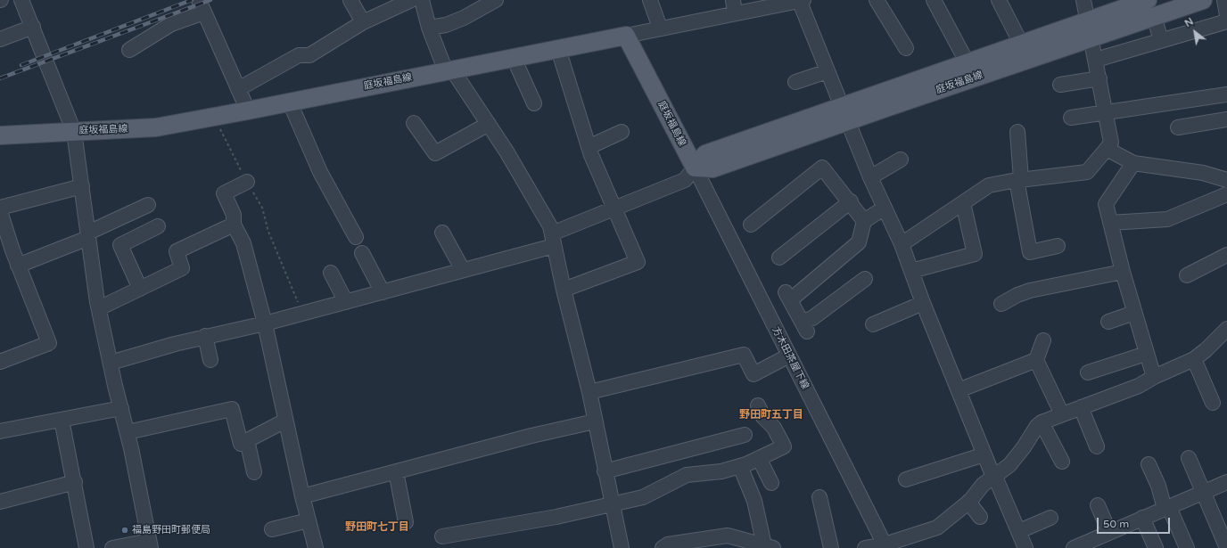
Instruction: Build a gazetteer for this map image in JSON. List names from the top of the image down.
{
  "streets": {
    "main road": ["庭坂福島線"],
    "street": ["方木田茶屋下線"]
  },
  "crossings": [
    ["庭坂福島線", "方木田茶屋下線"]
  ],
  "districts": ["野田町五丁目", "野田町七丁目"],
  "places": ["福島野田町郵便局"],
  "scale_bar": "50 m",
  "north": "top left"
}
